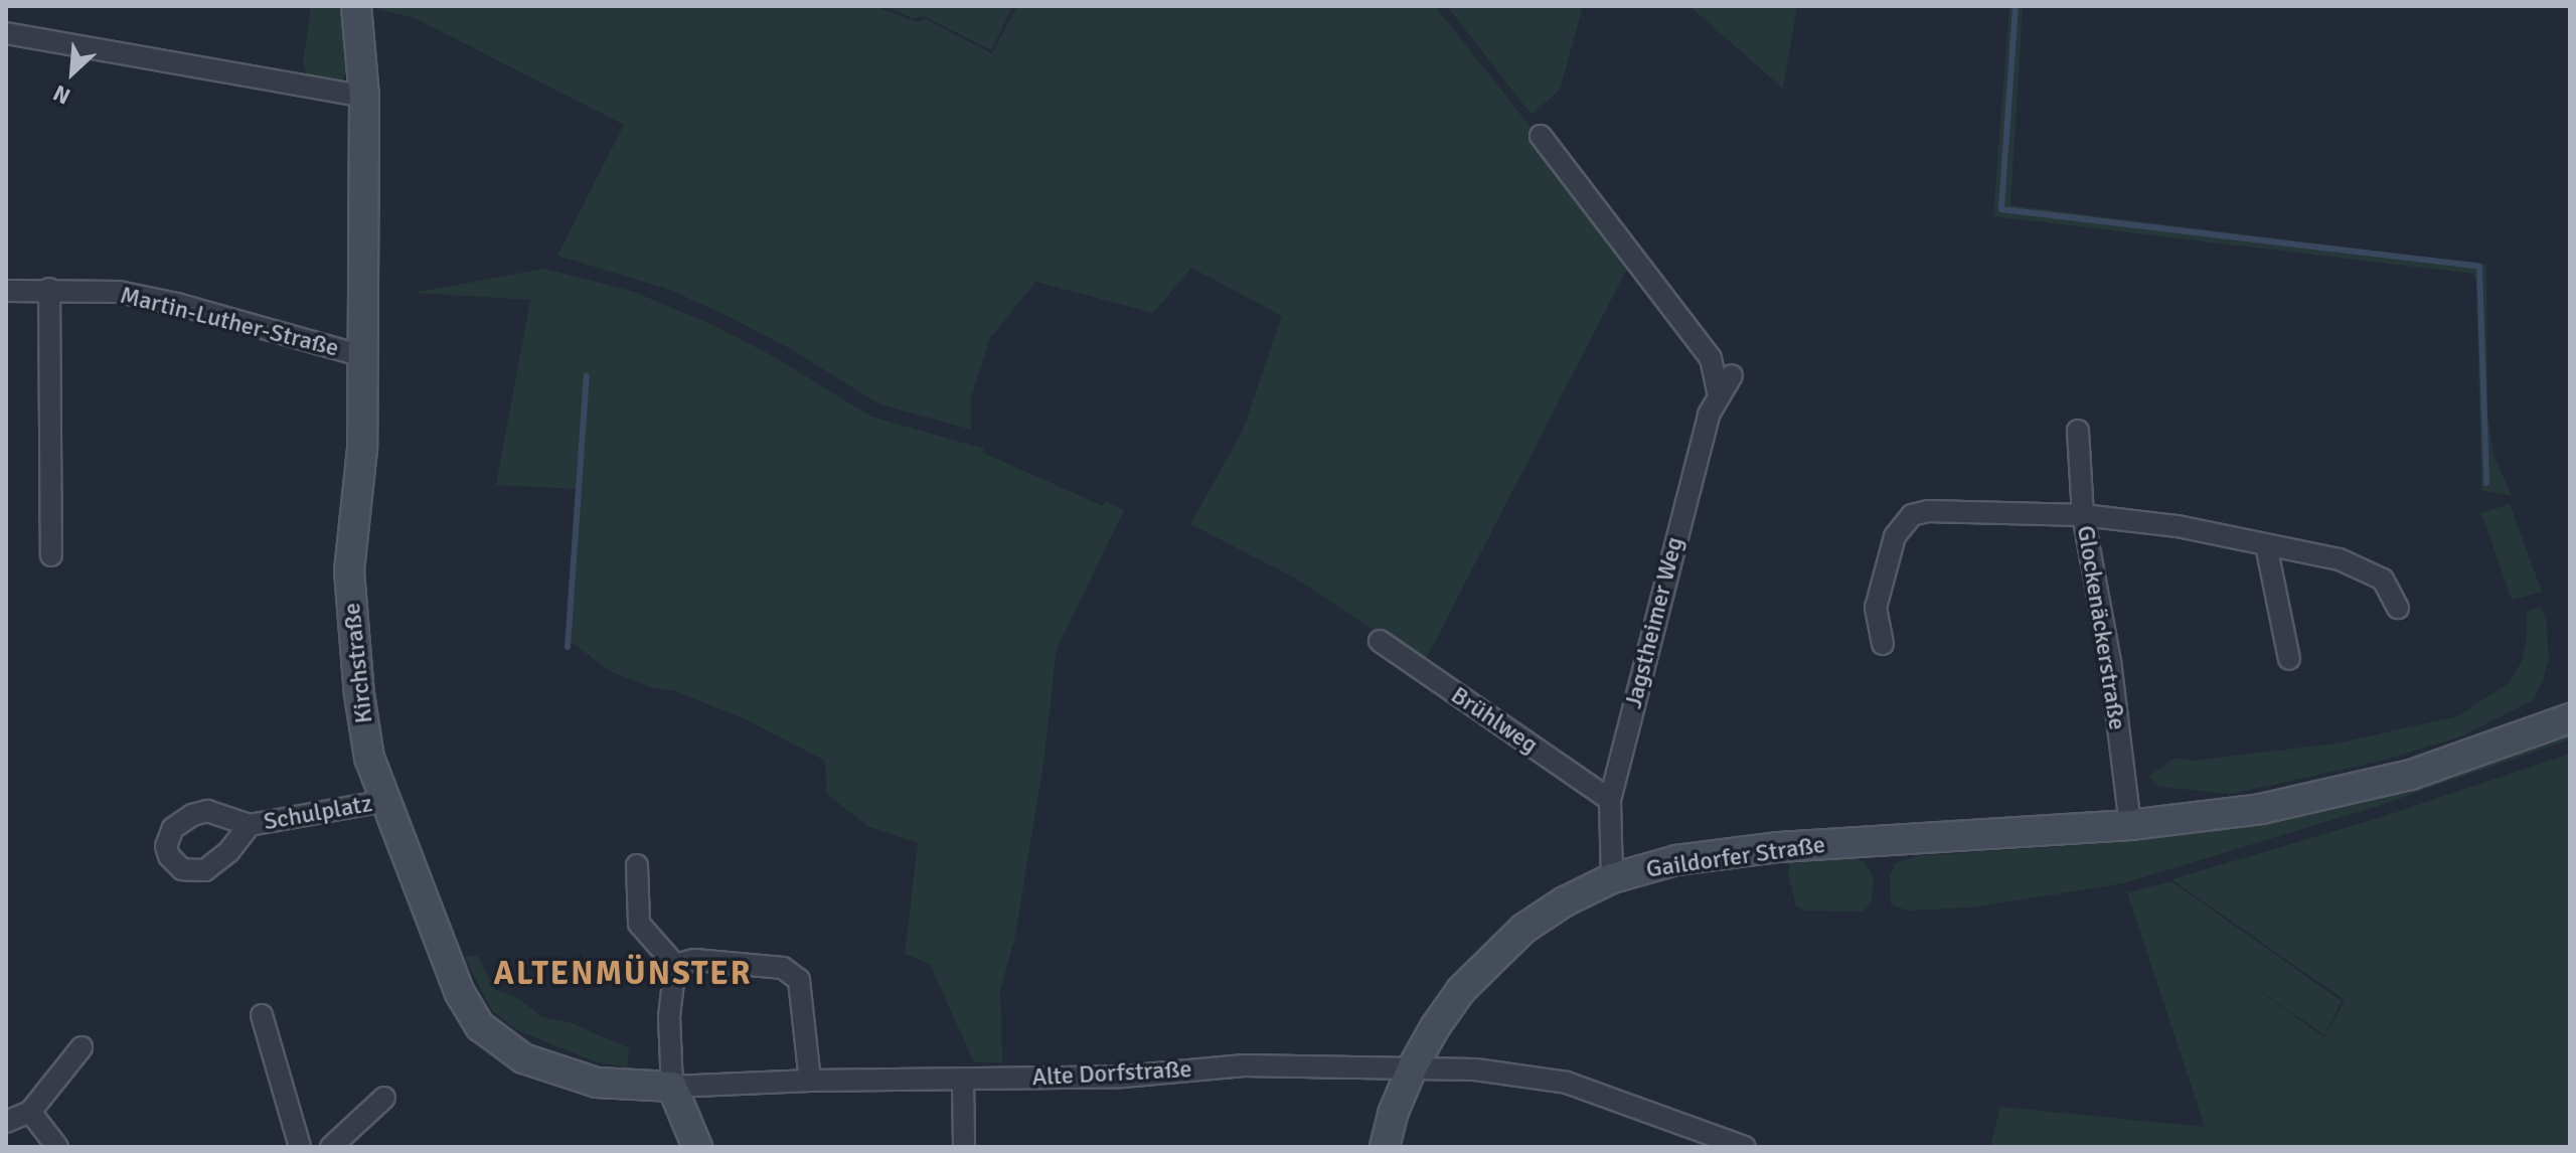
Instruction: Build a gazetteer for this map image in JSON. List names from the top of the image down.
{
  "streets": {
    "main road": ["Kirchstraße", "Gaildorfer Straße"],
    "street": [
      "Martin-Luther-Straße",
      "Jagstheimer Weg",
      "Glockenäckerstraße",
      "Brühlweg",
      "Schulplatz",
      "Alte Dorfstraße"
    ]
  },
  "crossings": [
    ["Martin-Luther-Straße", "Kirchstraße"],
    ["Jagstheimer Weg", "Brühlweg"],
    ["Jagstheimer Weg", "Gaildorfer Straße"],
    ["Glockenäckerstraße", "Gaildorfer Straße"],
    ["Kirchstraße", "Schulplatz"],
    ["Kirchstraße", "Alte Dorfstraße"],
    ["Gaildorfer Straße", "Alte Dorfstraße"]
  ],
  "districts": ["ALTENMÜNSTER"],
  "north": "bottom left"
}
